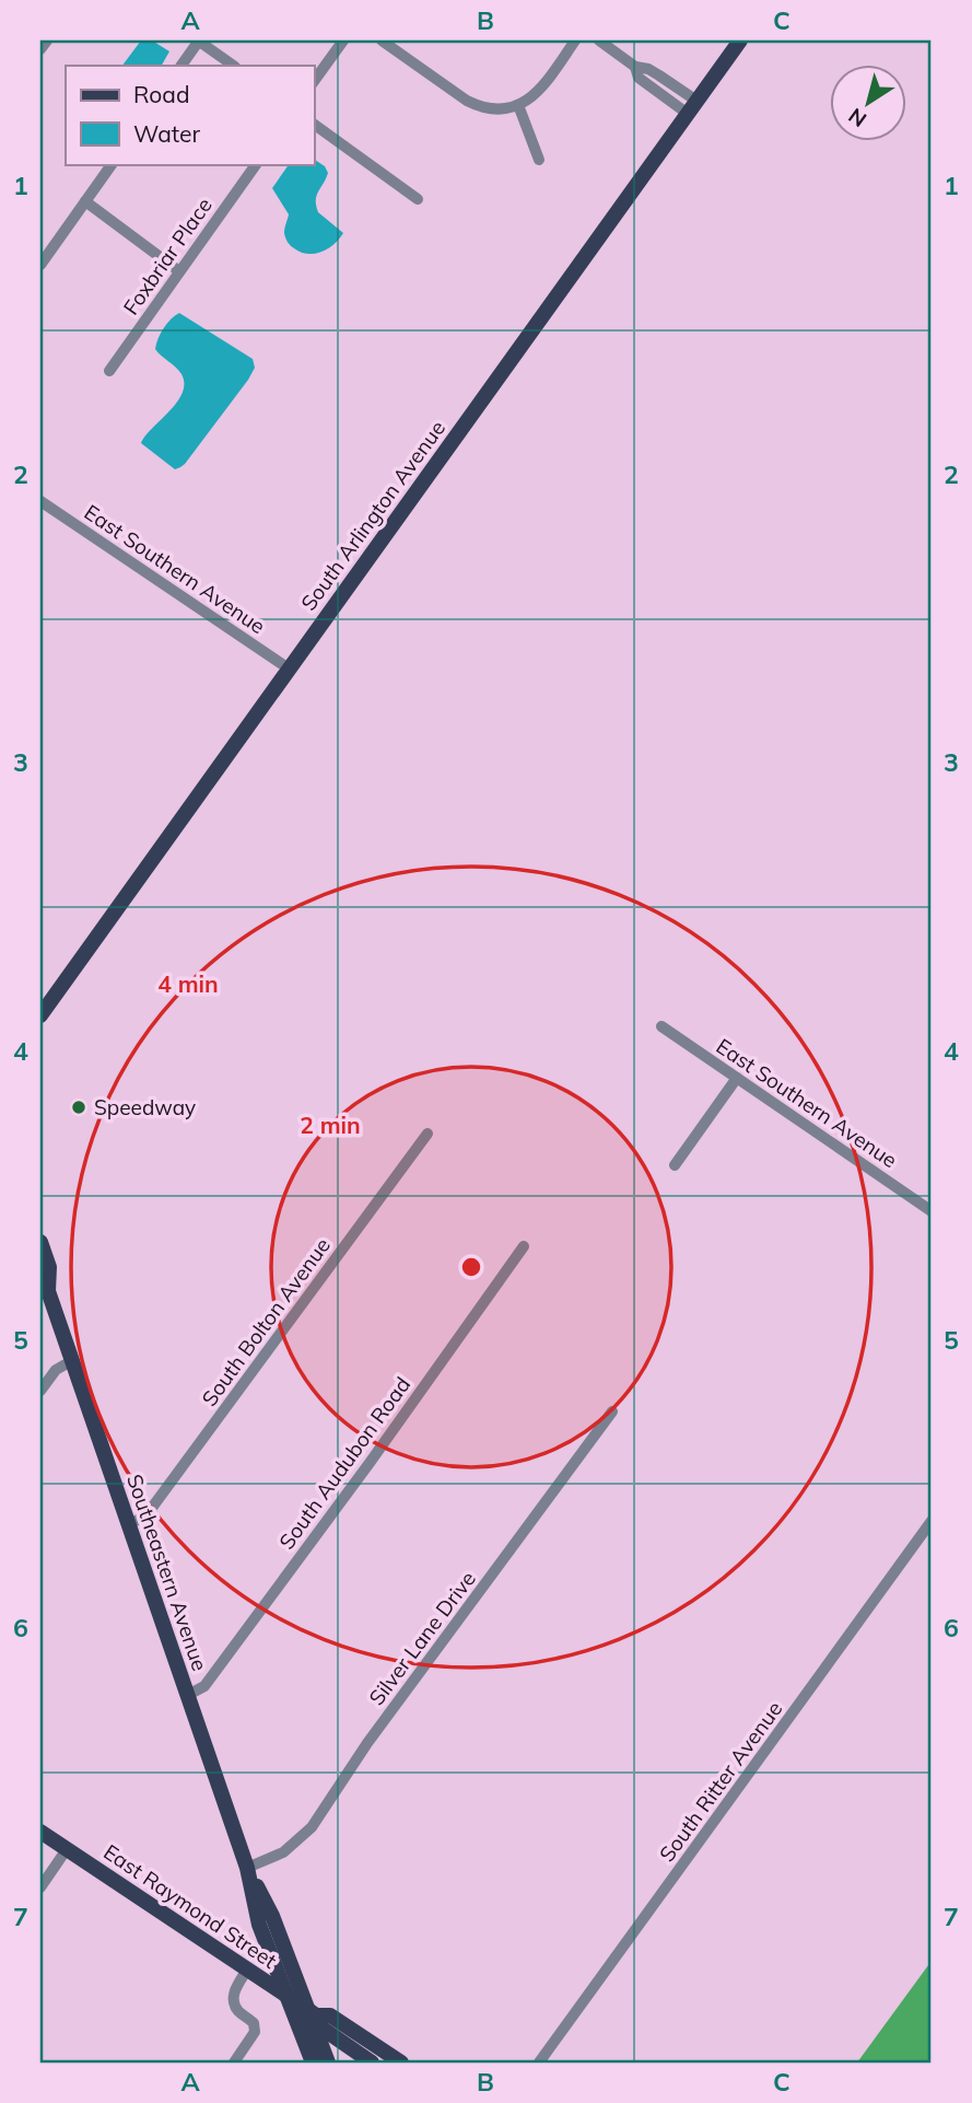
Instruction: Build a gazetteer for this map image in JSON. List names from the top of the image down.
{
  "streets": {
    "main road": ["South Arlington Avenue", "Southeastern Avenue", "East Raymond Street"],
    "street": [
      "Foxbriar Place",
      "East Southern Avenue",
      "South Bolton Avenue",
      "South Audubon Road",
      "Silver Lane Drive",
      "South Ritter Avenue"
    ]
  },
  "crossings": [
    ["South Arlington Avenue", "East Southern Avenue"],
    ["South Bolton Avenue", "Southeastern Avenue"],
    ["South Audubon Road", "Southeastern Avenue"],
    ["Southeastern Avenue", "Silver Lane Drive"],
    ["Southeastern Avenue", "East Raymond Street"]
  ],
  "places": ["Speedway"],
  "legend": ["Road", "Water"],
  "north": "bottom left",
  "grid": {
    "columns": ["A", "B", "C"],
    "rows": [
      "1",
      "2",
      "3",
      "4",
      "5",
      "6",
      "7"
    ]
  },
  "rings": ["4 min", "2 min"]
}
